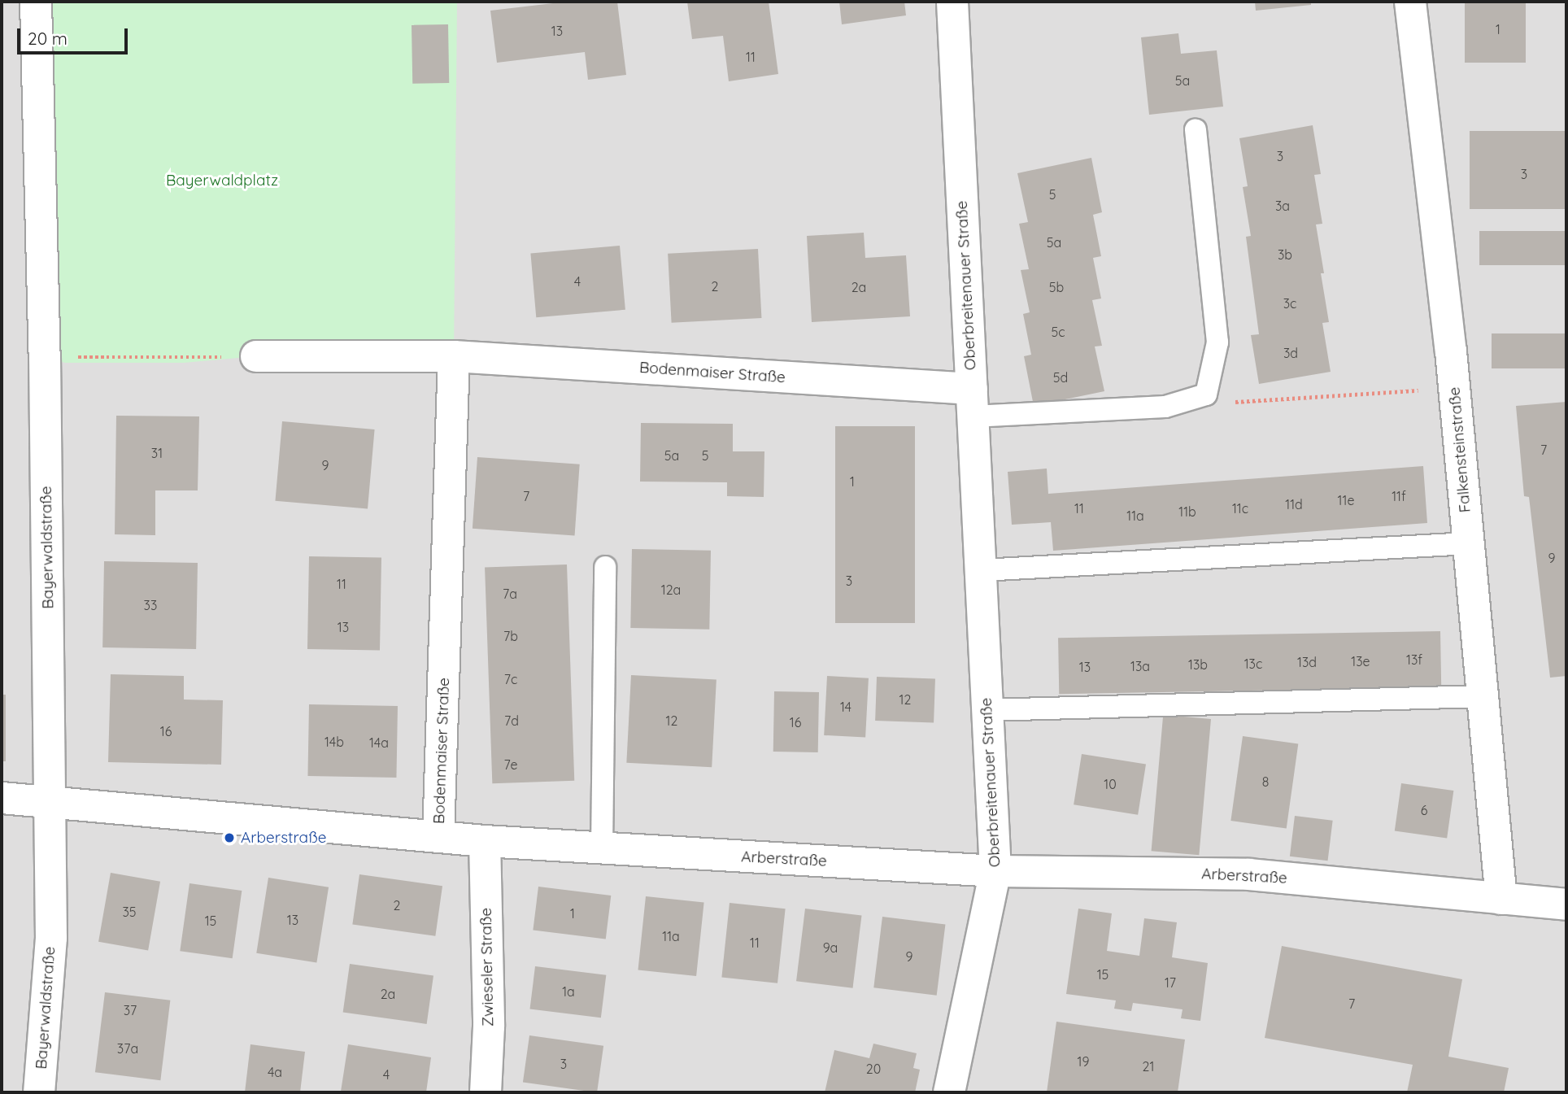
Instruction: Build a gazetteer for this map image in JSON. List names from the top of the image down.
{
  "streets": {
    "street": [
      "Oberbreitenauer Straße",
      "Bodenmaiser Straße",
      "Falkensteinstraße",
      "Bayerwaldstraße",
      "Arberstraße",
      "Zwieseler Straße"
    ]
  },
  "crossings": [
    ["Oberbreitenauer Straße", "Bodenmaiser Straße"],
    ["Oberbreitenauer Straße", "Arberstraße"],
    ["Bodenmaiser Straße", "Arberstraße"],
    ["Falkensteinstraße", "Arberstraße"],
    ["Bayerwaldstraße", "Arberstraße"],
    ["Arberstraße", "Zwieseler Straße"]
  ],
  "parks": ["Bayerwaldplatz"],
  "places": ["Arberstraße"],
  "house_numbers": [
    "1",
    "13",
    "11",
    "5a",
    "3",
    "3",
    "5",
    "3a",
    "5a",
    "3b",
    "4",
    "2",
    "2a",
    "5b",
    "3c",
    "5c",
    "3d",
    "5d",
    "7",
    "31",
    "5a",
    "5",
    "9",
    "1",
    "7",
    "11f",
    "11e",
    "11d",
    "11",
    "11c",
    "11b",
    "11a",
    "9",
    "3",
    "11",
    "12a",
    "7a",
    "33",
    "13",
    "7b",
    "13f",
    "13e",
    "13d",
    "13c",
    "13b",
    "13a",
    "13",
    "7c",
    "12",
    "14",
    "7d",
    "12",
    "16",
    "16",
    "14b",
    "14a",
    "7e",
    "8",
    "10",
    "6",
    "2",
    "35",
    "1",
    "13",
    "15",
    "11a",
    "11",
    "9a",
    "9",
    "15",
    "17",
    "1a",
    "2a",
    "7",
    "37",
    "37a",
    "19",
    "3",
    "21",
    "20",
    "4a",
    "4"
  ],
  "scale_bar": "20 m"
}
